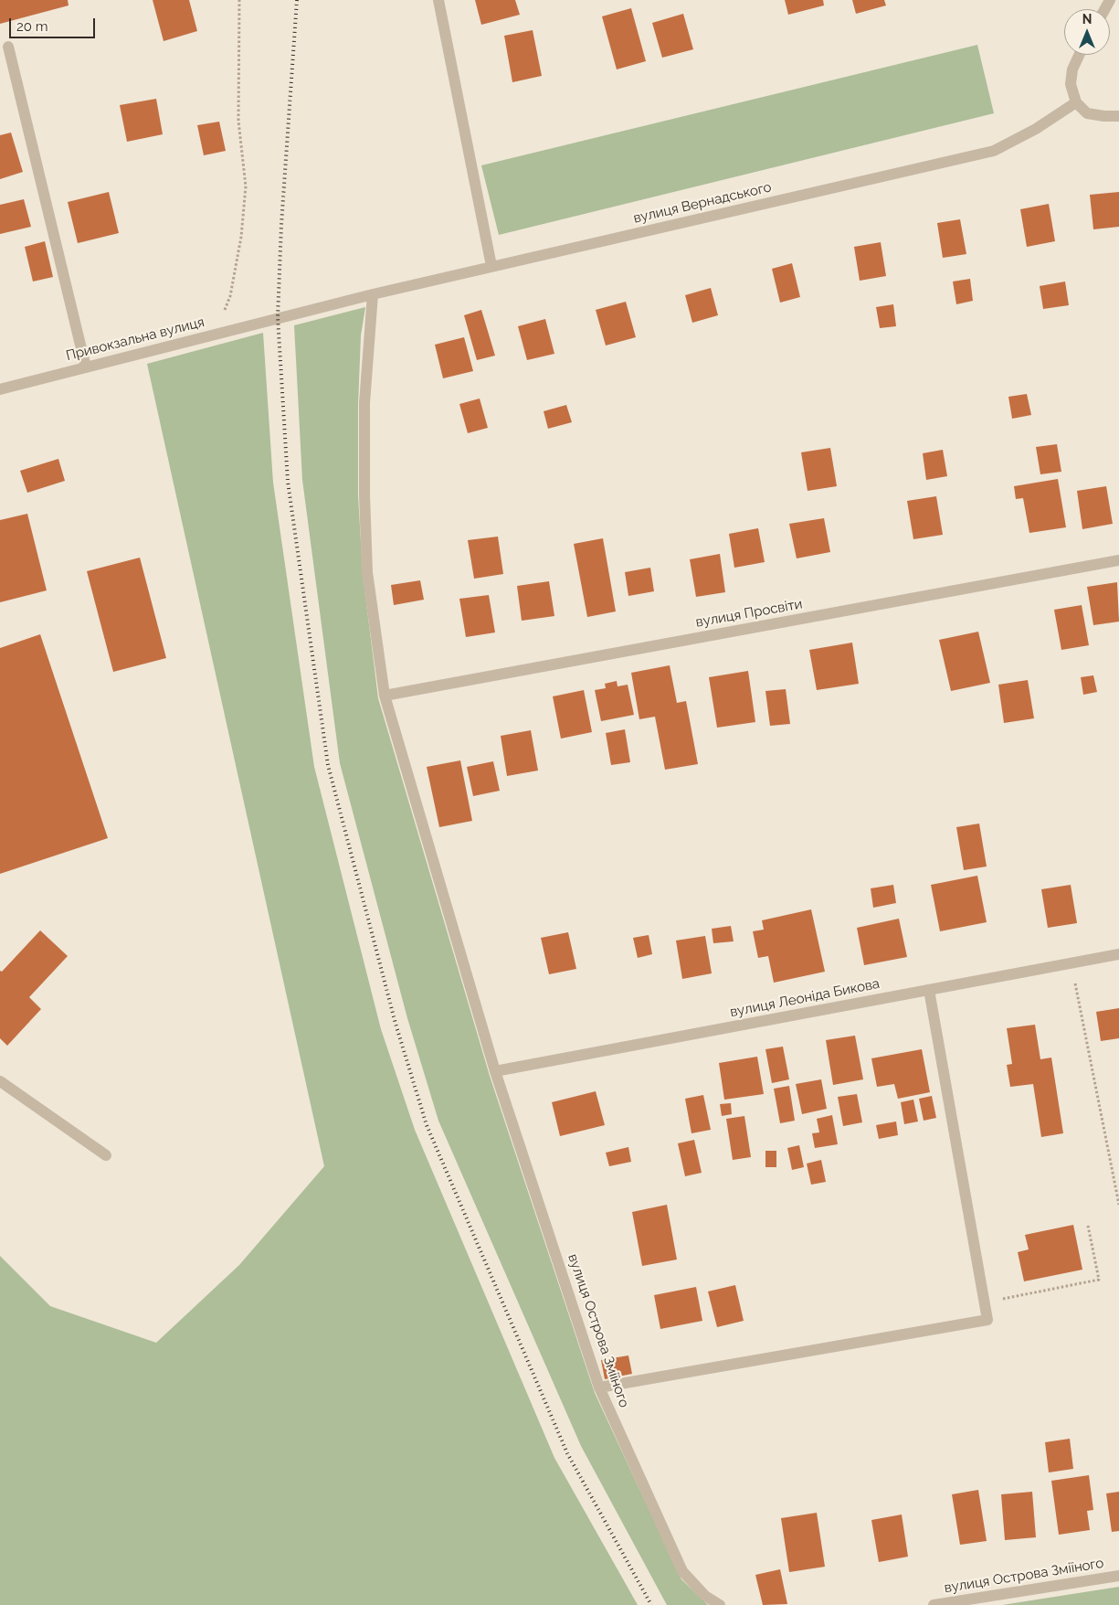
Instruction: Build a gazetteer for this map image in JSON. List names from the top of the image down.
{
  "streets": {
    "street": [
      "вулиця Вернадського",
      "Привокзальна вулиця",
      "вулиця Просвіти",
      "вулиця Леоніда Бикова",
      "вулиця Острова Зміїного"
    ]
  },
  "crossings": [
    ["вулиця Вернадського", "Привокзальна вулиця"],
    ["вулиця Вернадського", "вулиця Острова Зміїного"],
    ["вулиця Просвіти", "вулиця Острова Зміїного"],
    ["вулиця Леоніда Бикова", "вулиця Острова Зміїного"]
  ],
  "scale_bar": "20 m",
  "north": "top"
}
